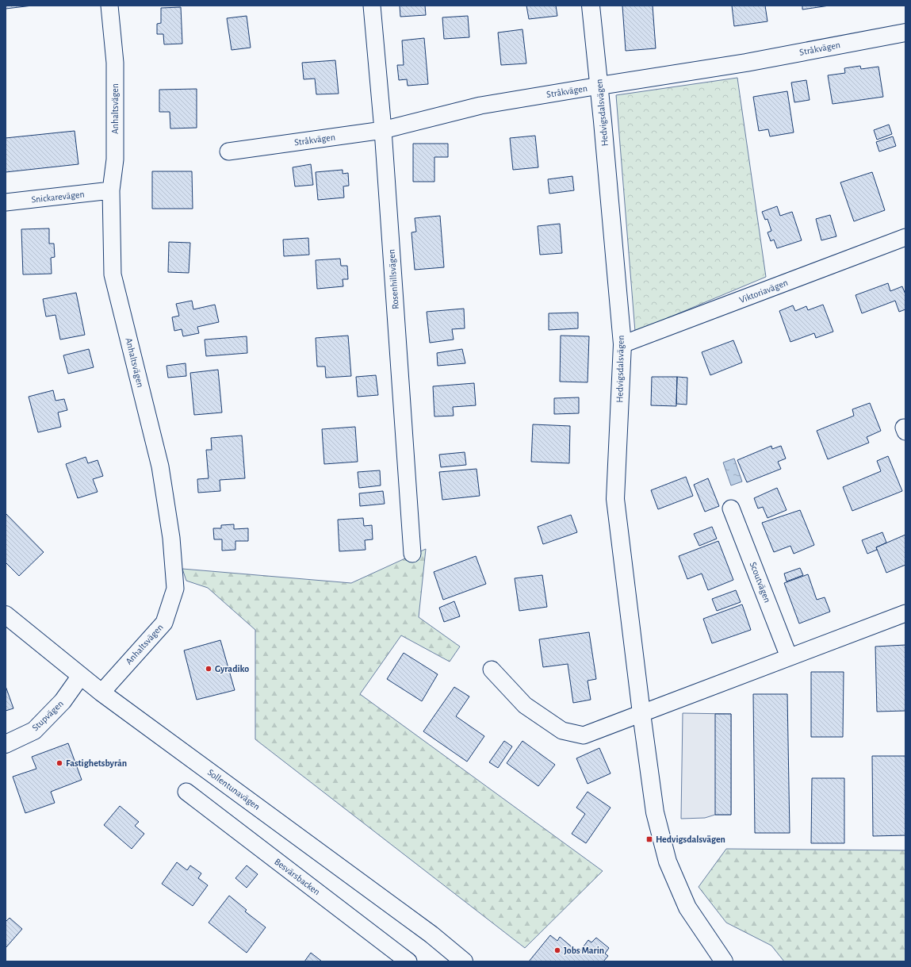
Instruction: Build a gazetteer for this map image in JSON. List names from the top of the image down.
{
  "streets": {
    "street": [
      "Stråkvägen",
      "Anhaltsvägen",
      "Hedvigsdalsvägen",
      "Snickarevägen",
      "Rosenhillsvägen",
      "Viktoriavägen",
      "Scoutvägen",
      "Stupvägen",
      "Sollentunavägen",
      "Besvärsbacken"
    ]
  },
  "crossings": [
    ["Stråkvägen", "Hedvigsdalsvägen"],
    ["Stråkvägen", "Rosenhillsvägen"],
    ["Anhaltsvägen", "Snickarevägen"],
    ["Anhaltsvägen", "Sollentunavägen"],
    ["Hedvigsdalsvägen", "Viktoriavägen"],
    ["Stupvägen", "Sollentunavägen"]
  ],
  "places": {
    "other": ["Gyradiko", "Fastighetsbyrån", "Jobs Marin"],
    "transit": ["Hedvigsdalsvägen"]
  }
}
